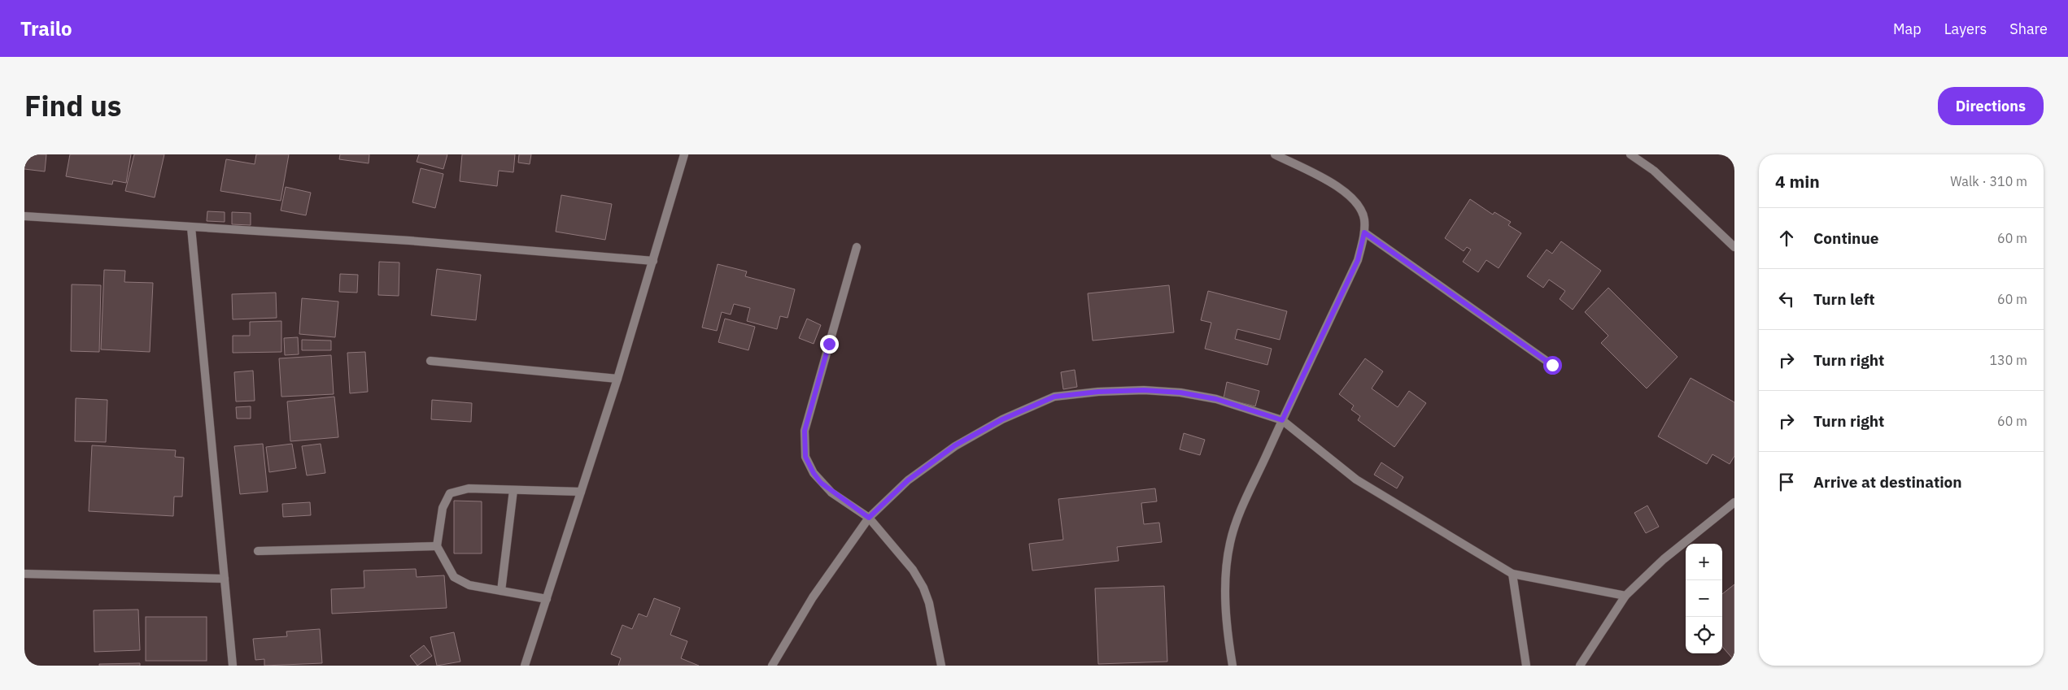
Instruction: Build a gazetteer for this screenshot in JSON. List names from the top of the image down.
{
  "page": {
    "header": "Trailo",
    "nav": ["Map", "Layers", "Share"],
    "title": "Find us",
    "buttons": "Directions",
    "heading": ["4 min", "Walk · 310 m"],
    "list": [
      ["Continue", "60 m"],
      ["Turn left", "60 m"],
      ["Turn right", "130 m"],
      ["Turn right", "60 m"],
      "Arrive at destination"
    ],
    "map_buttons": ["+", "−"]
  }
}
